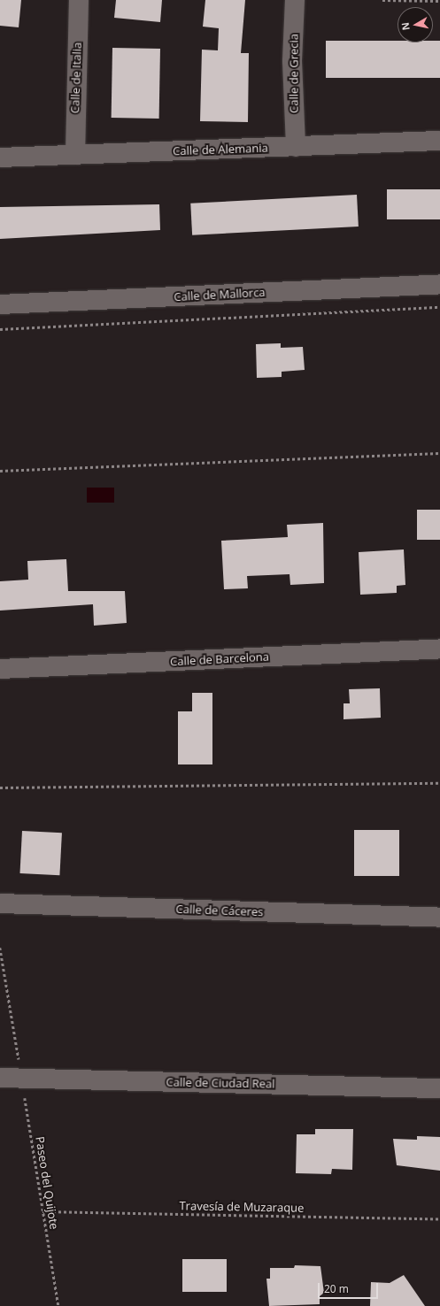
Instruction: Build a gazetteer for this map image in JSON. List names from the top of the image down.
{
  "streets": {
    "street": [
      "Calle de Grecia",
      "Calle de Italia",
      "Calle de Alemania",
      "Calle de Mallorca",
      "Calle de Barcelona",
      "Calle de Cáceres",
      "Calle de Ciudad Real"
    ],
    "path": ["Paseo del Quijote", "Travesía de Muzaraque"]
  },
  "crossings": [
    ["Calle de Grecia", "Calle de Alemania"],
    ["Calle de Italia", "Calle de Alemania"],
    ["Calle de Ciudad Real", "Paseo del Quijote"],
    ["Paseo del Quijote", "Travesía de Muzaraque"]
  ],
  "scale_bar": "20 m",
  "north": "left"
}
